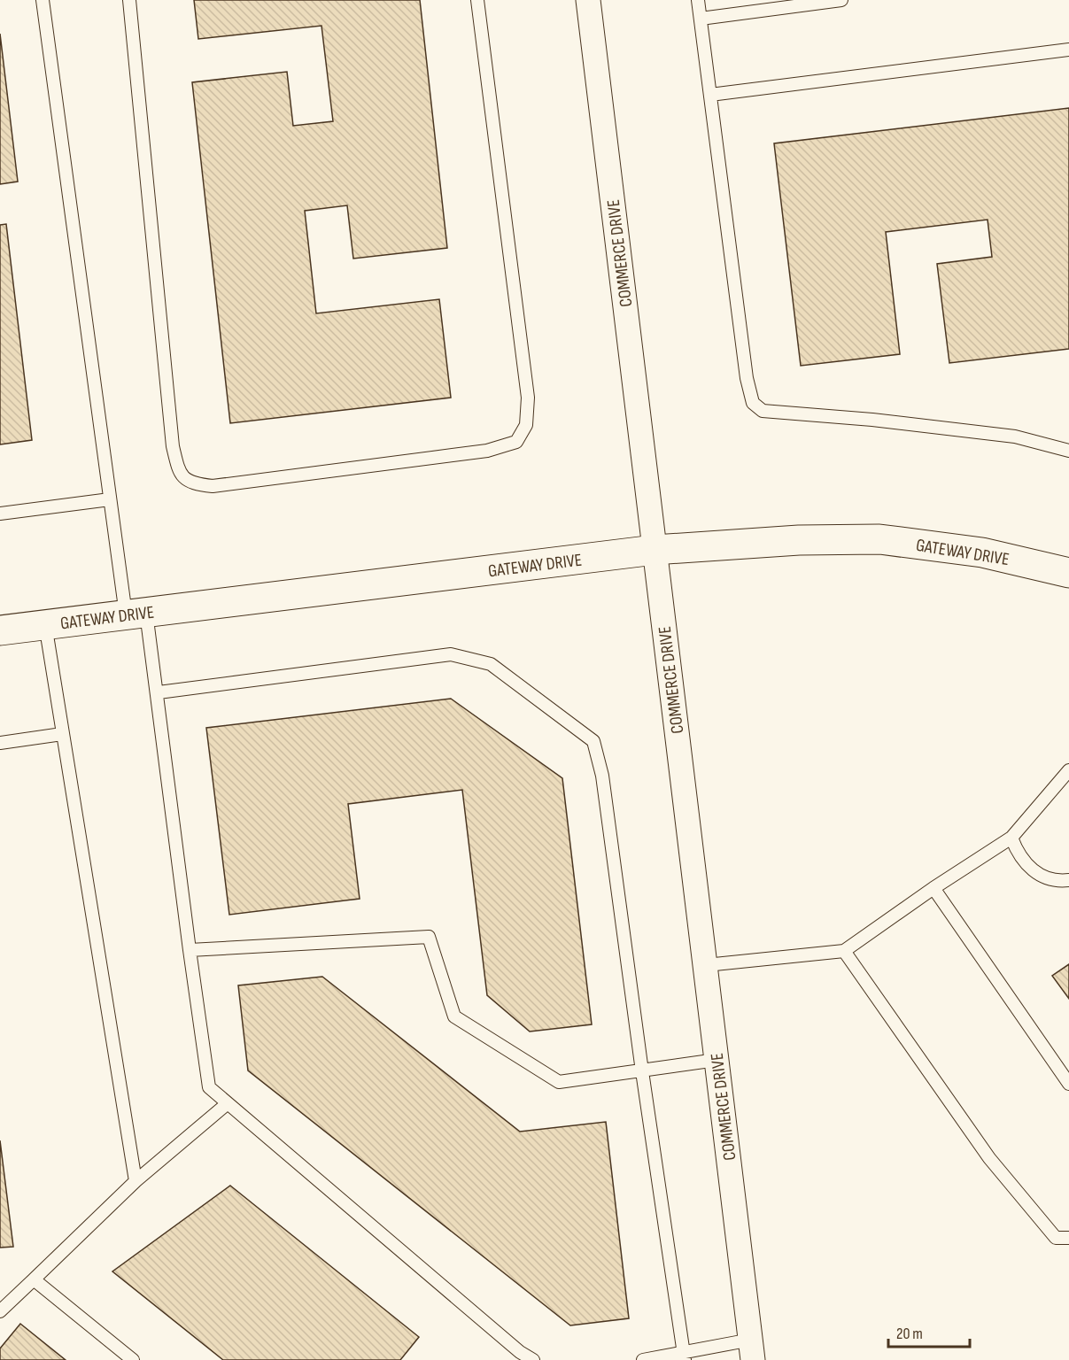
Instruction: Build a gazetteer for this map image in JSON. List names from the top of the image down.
{
  "streets": {
    "street": ["COMMERCE DRIVE", "GATEWAY DRIVE"]
  },
  "crossings": [
    ["COMMERCE DRIVE", "GATEWAY DRIVE"]
  ],
  "scale_bar": "20 m"
}
